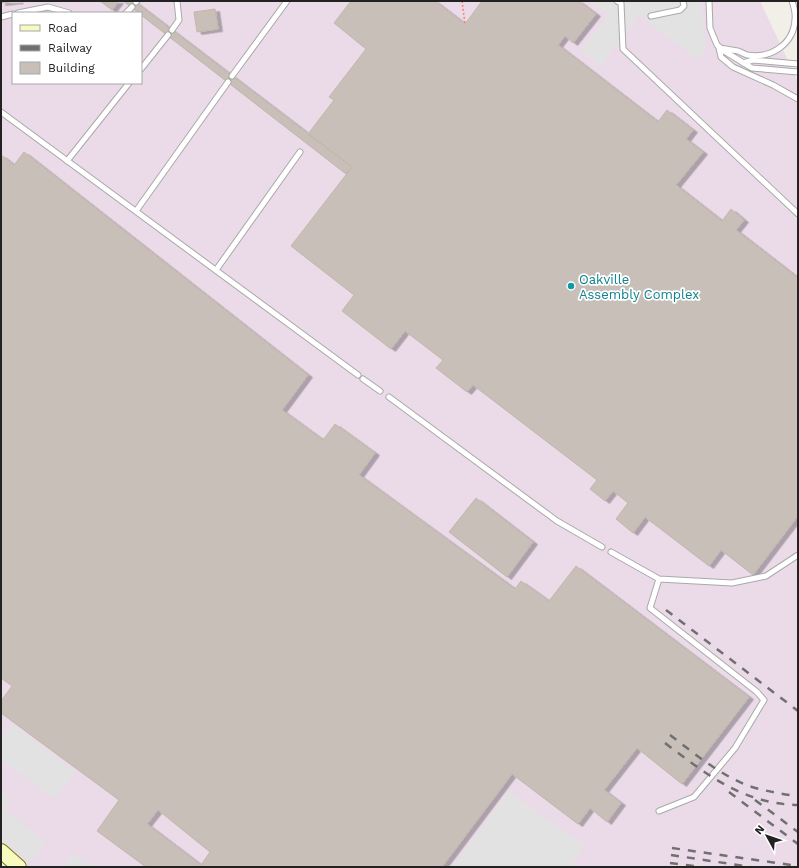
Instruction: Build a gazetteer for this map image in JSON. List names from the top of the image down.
{
  "places": ["Oakville Assembly Complex"],
  "legend": ["Road", "Railway", "Building"],
  "north": "top left"
}
